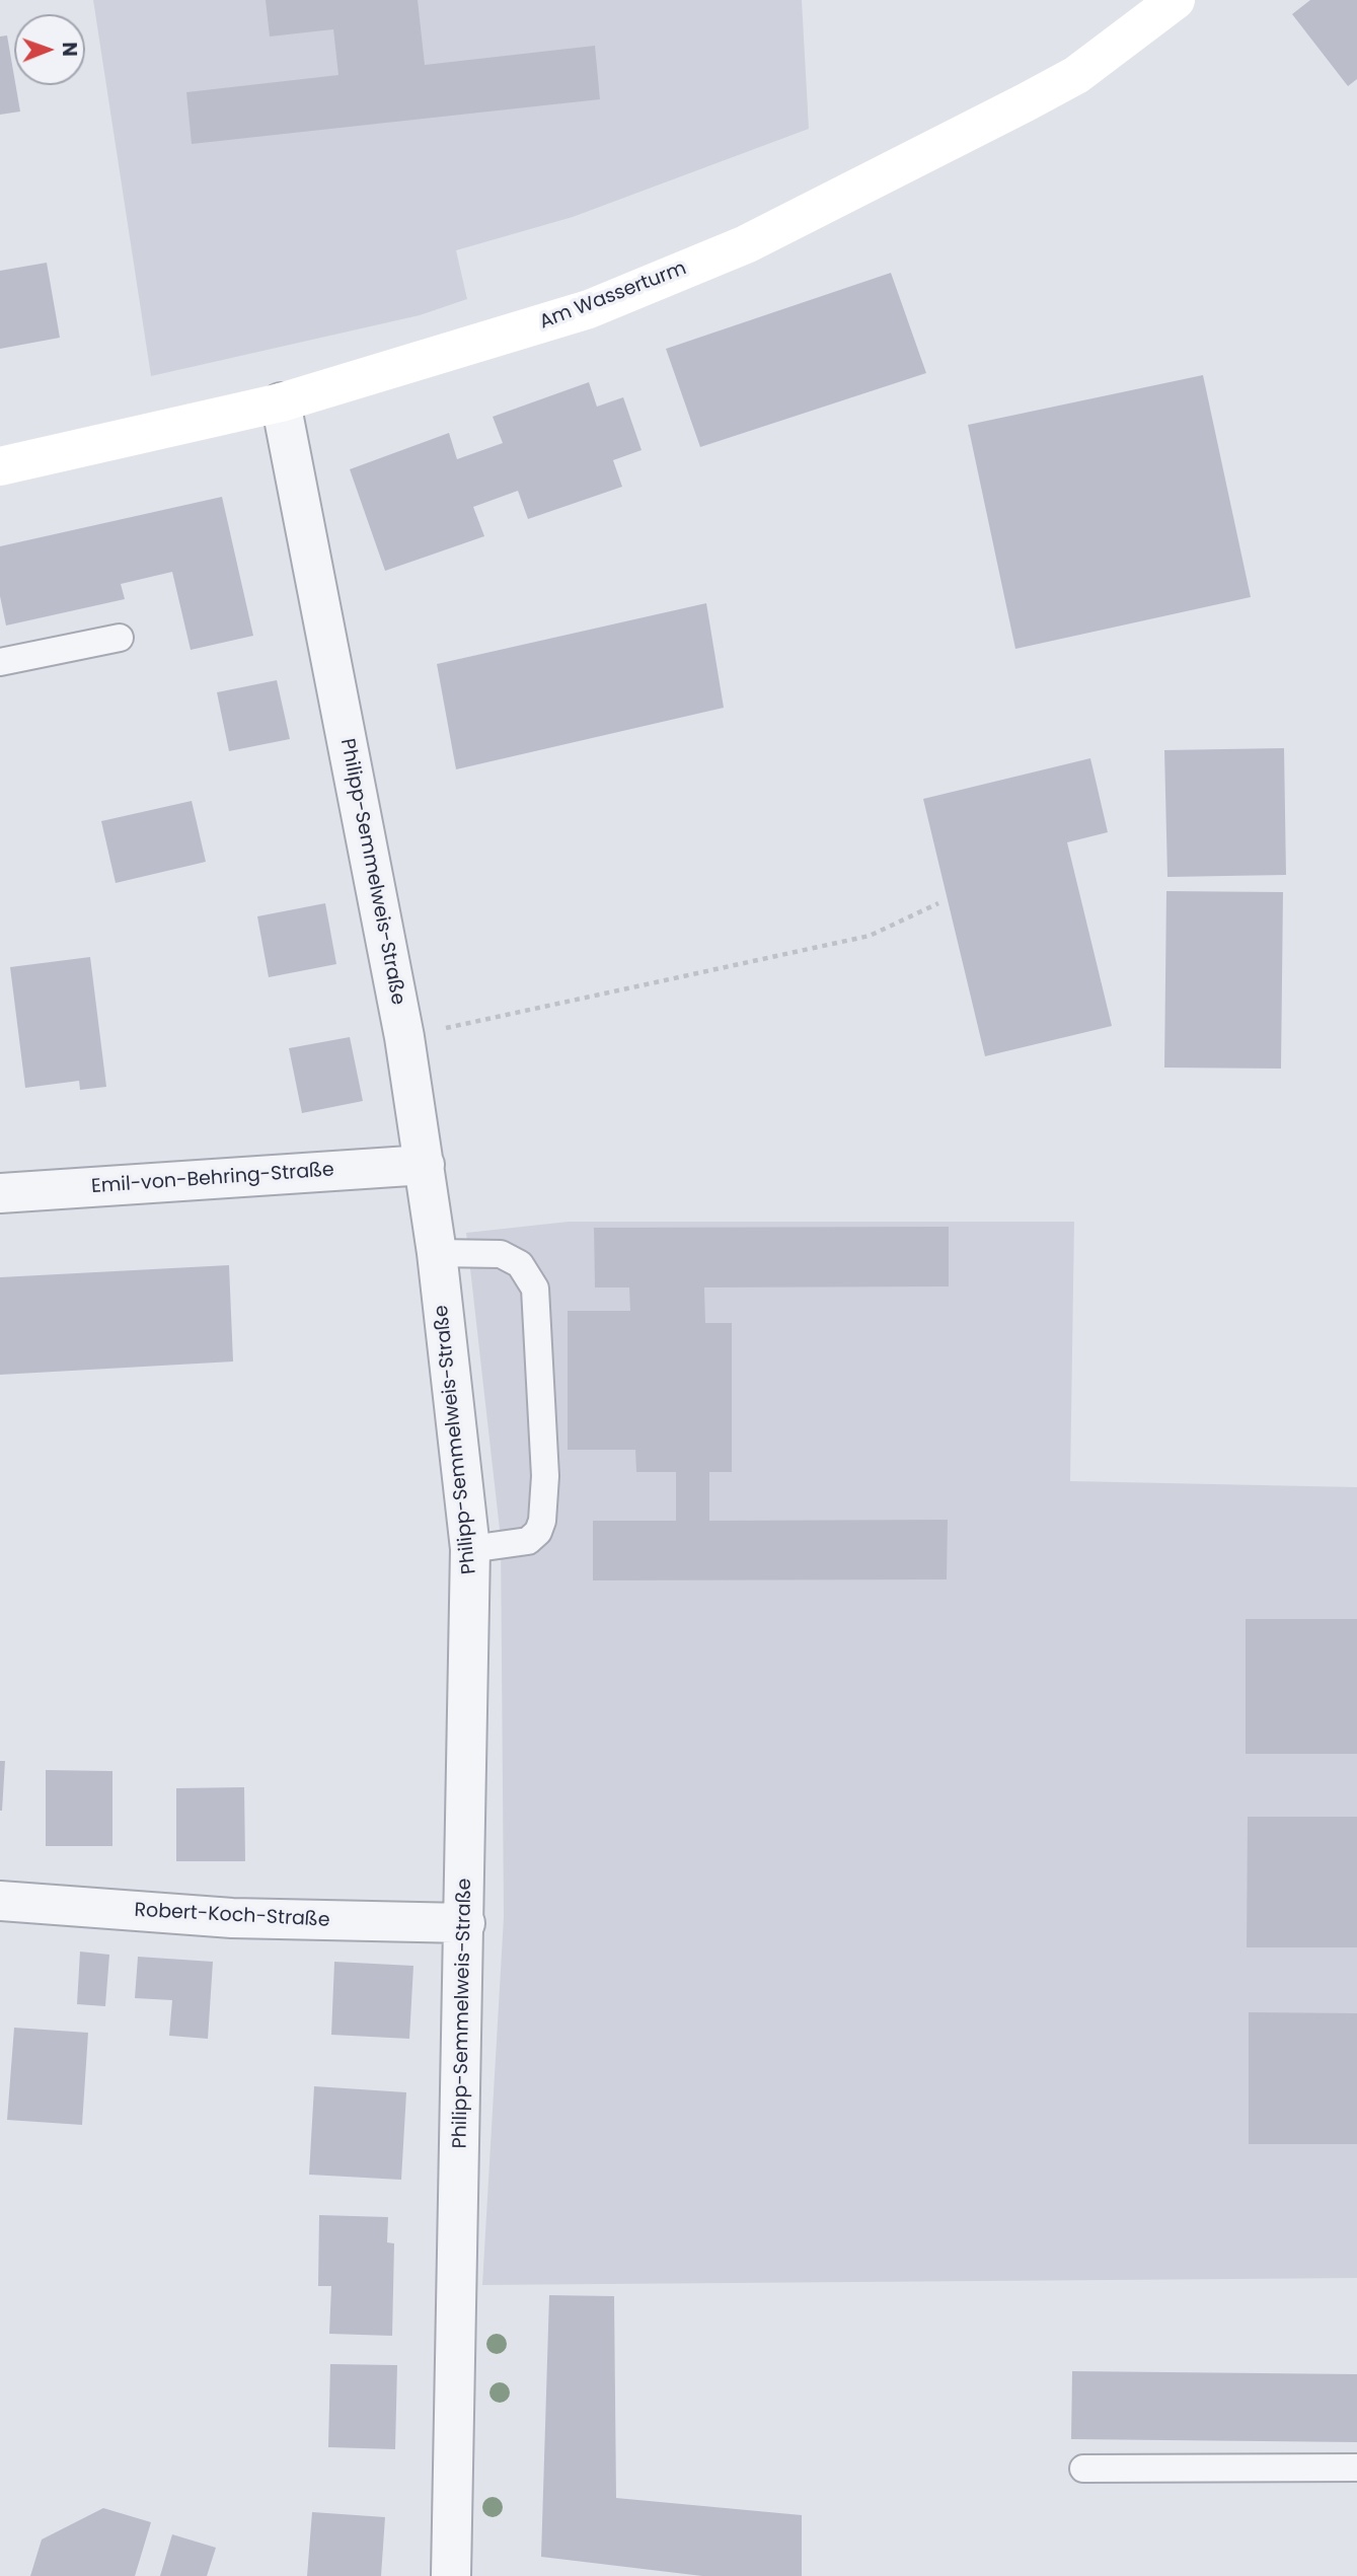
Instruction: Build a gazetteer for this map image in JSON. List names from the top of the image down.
{
  "streets": {
    "street": [
      "Am Wasserturm",
      "Philipp-Semmelweis-Straße",
      "Emil-von-Behring-Straße",
      "Robert-Koch-Straße"
    ]
  },
  "crossings": [
    ["Am Wasserturm", "Philipp-Semmelweis-Straße"],
    ["Philipp-Semmelweis-Straße", "Emil-von-Behring-Straße"],
    ["Philipp-Semmelweis-Straße", "Robert-Koch-Straße"]
  ],
  "north": "right"
}
